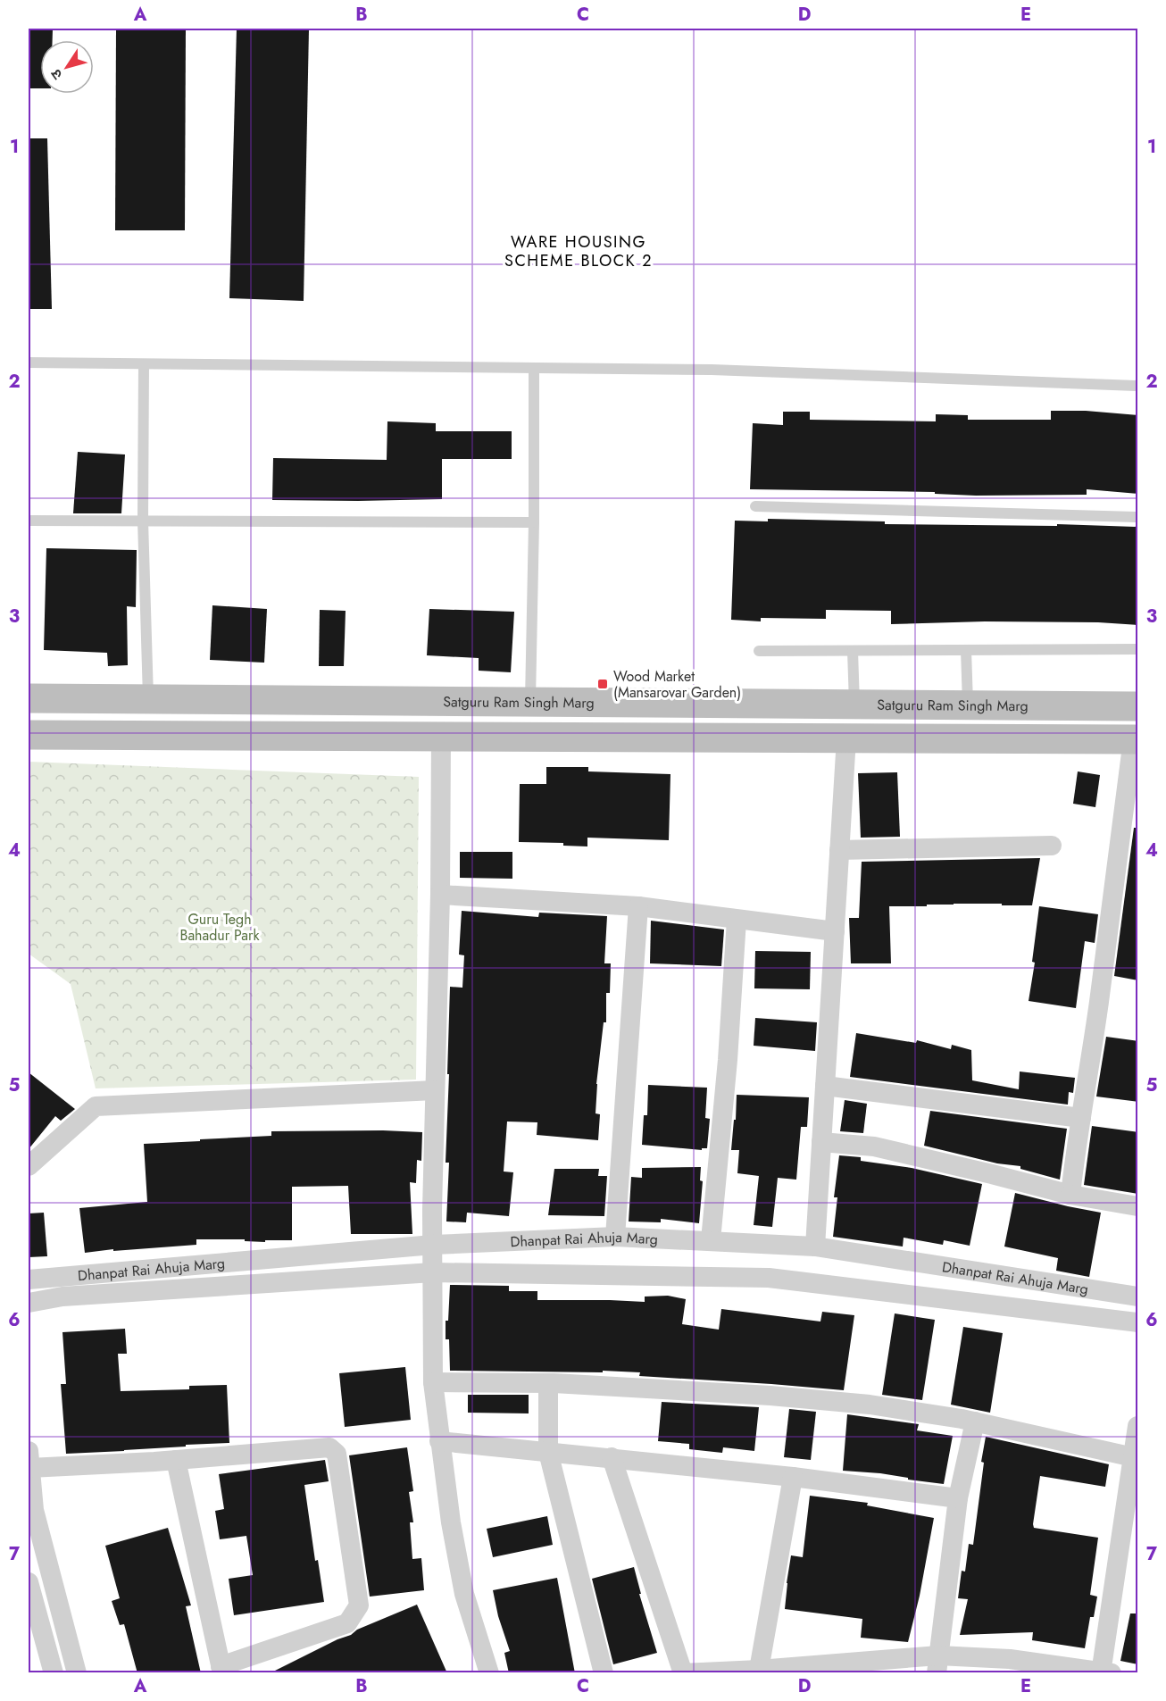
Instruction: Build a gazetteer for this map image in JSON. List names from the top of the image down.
{
  "streets": {
    "main road": ["Satguru Ram Singh Marg"],
    "street": ["Dhanpat Rai Ahuja Marg"]
  },
  "districts": ["WARE HOUSING SCHEME BLOCK 2"],
  "parks": ["Guru Tegh Bahadur Park"],
  "places": {
    "transit": ["Wood Market (Mansarovar Garden)"]
  },
  "north": "bottom left",
  "grid": {
    "columns": [
      "A",
      "B",
      "C",
      "D",
      "E"
    ],
    "rows": [
      "1",
      "2",
      "3",
      "4",
      "5",
      "6",
      "7"
    ]
  }
}
